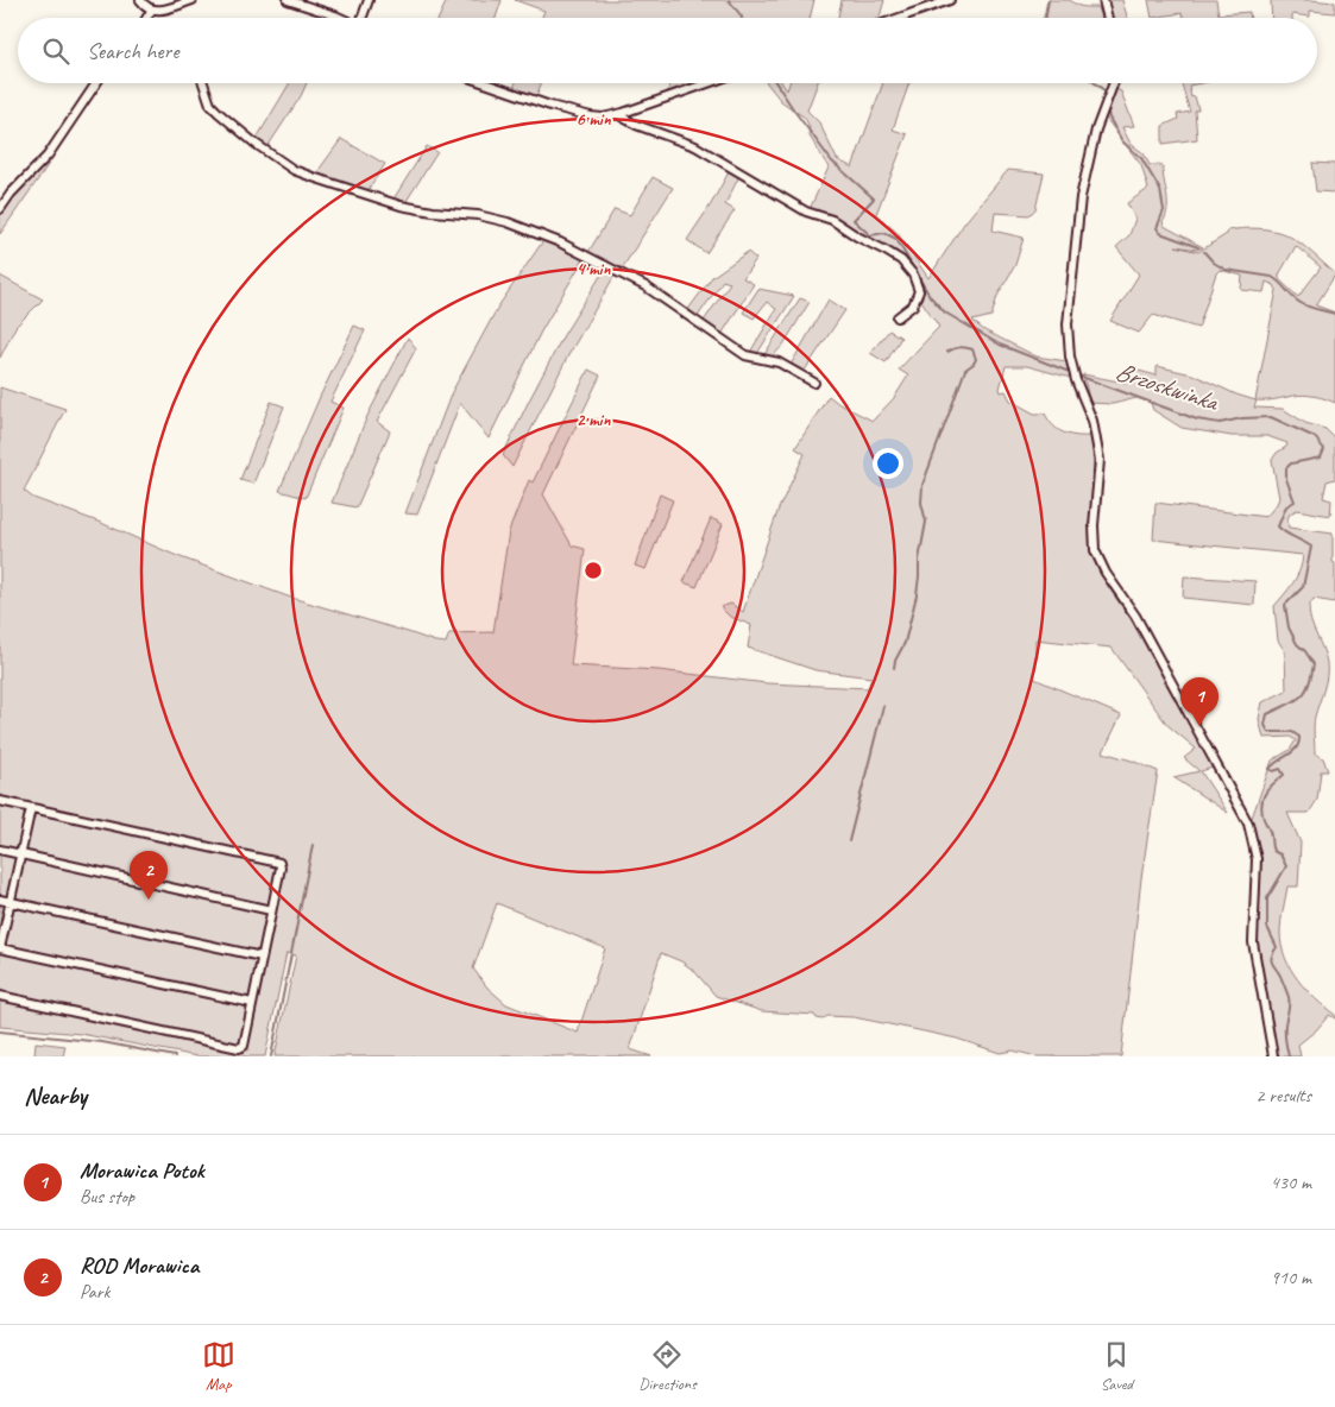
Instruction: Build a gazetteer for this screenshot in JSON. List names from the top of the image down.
{
  "water": ["Brzoskwinka"],
  "page": {
    "search": "Search here",
    "pins": ["1", "2"],
    "heading": ["Nearby", "2 results"],
    "list": [
      {
        "mark": "1",
        "name": "Morawica Potok",
        "note": "Bus stop",
        "value": "430 m"
      },
      {
        "mark": "2",
        "name": "ROD Morawica",
        "note": "Park",
        "value": "910 m"
      }
    ],
    "nav": ["Map", "Directions", "Saved"]
  },
  "rings": ["6 min", "4 min", "2 min"]
}
